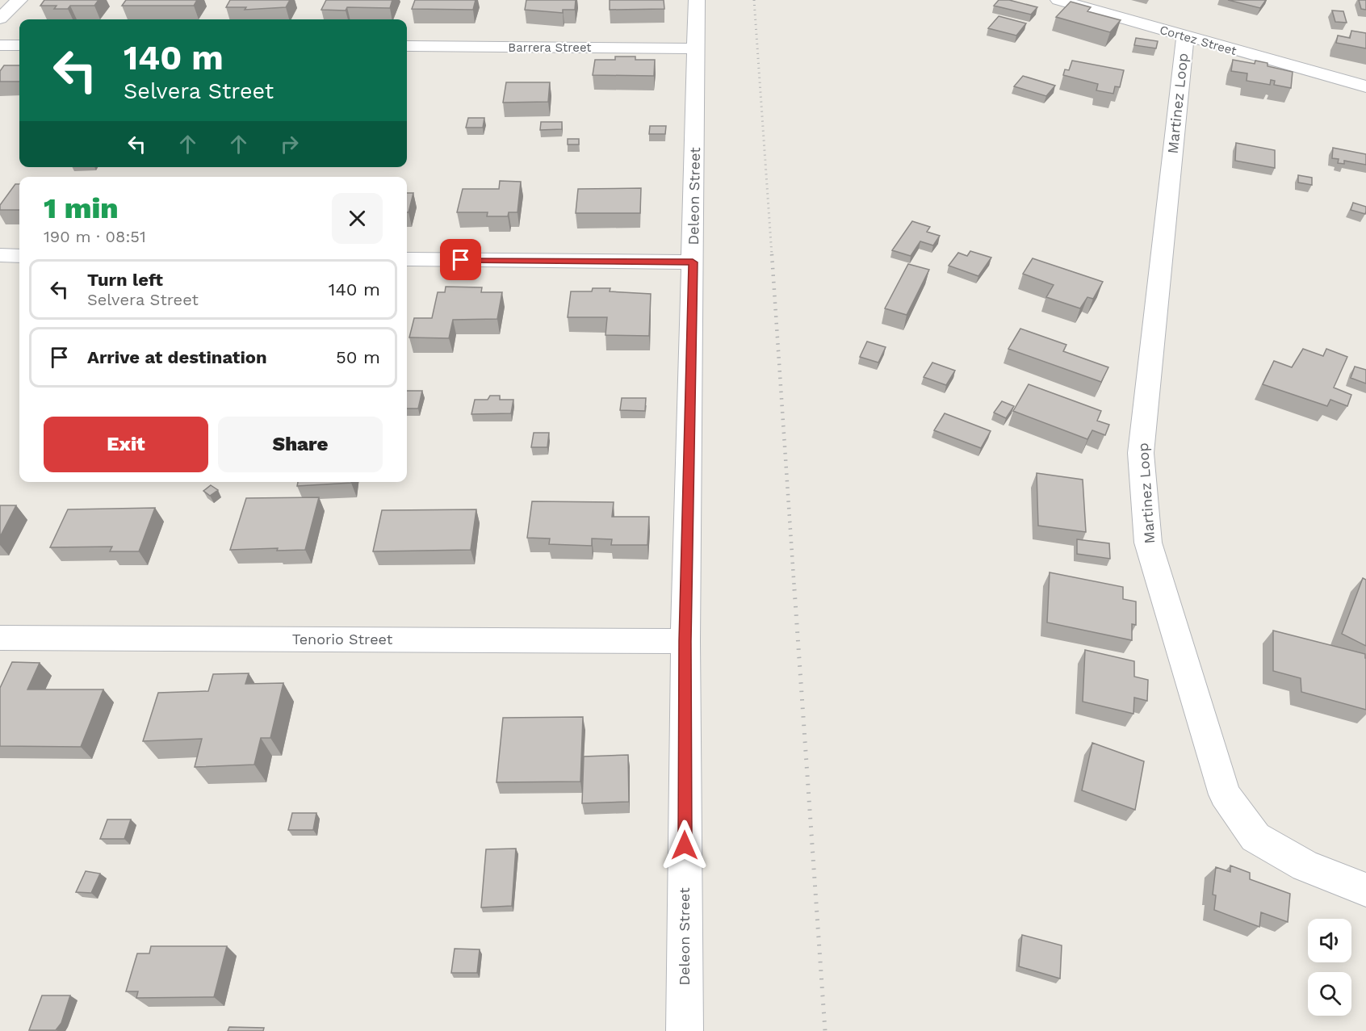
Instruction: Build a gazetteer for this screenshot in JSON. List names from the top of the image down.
{
  "streets": {
    "street": [
      "Cortez Street",
      "Barrera Street",
      "Martinez Loop",
      "Deleon Street",
      "Tenorio Street"
    ]
  },
  "crossings": [
    ["Cortez Street", "Martinez Loop"],
    ["Barrera Street", "Deleon Street"],
    ["Deleon Street", "Tenorio Street"]
  ],
  "page": {
    "turn": ["140 m", "Selvera Street"],
    "heading": ["1 min", "190 m · 08:51"],
    "list": [
      {
        "name": "Turn left",
        "note": "Selvera Street",
        "value": "140 m"
      },
      {
        "name": "Arrive at destination",
        "value": "50 m"
      }
    ],
    "buttons": ["Exit", "Share"]
  }
}
